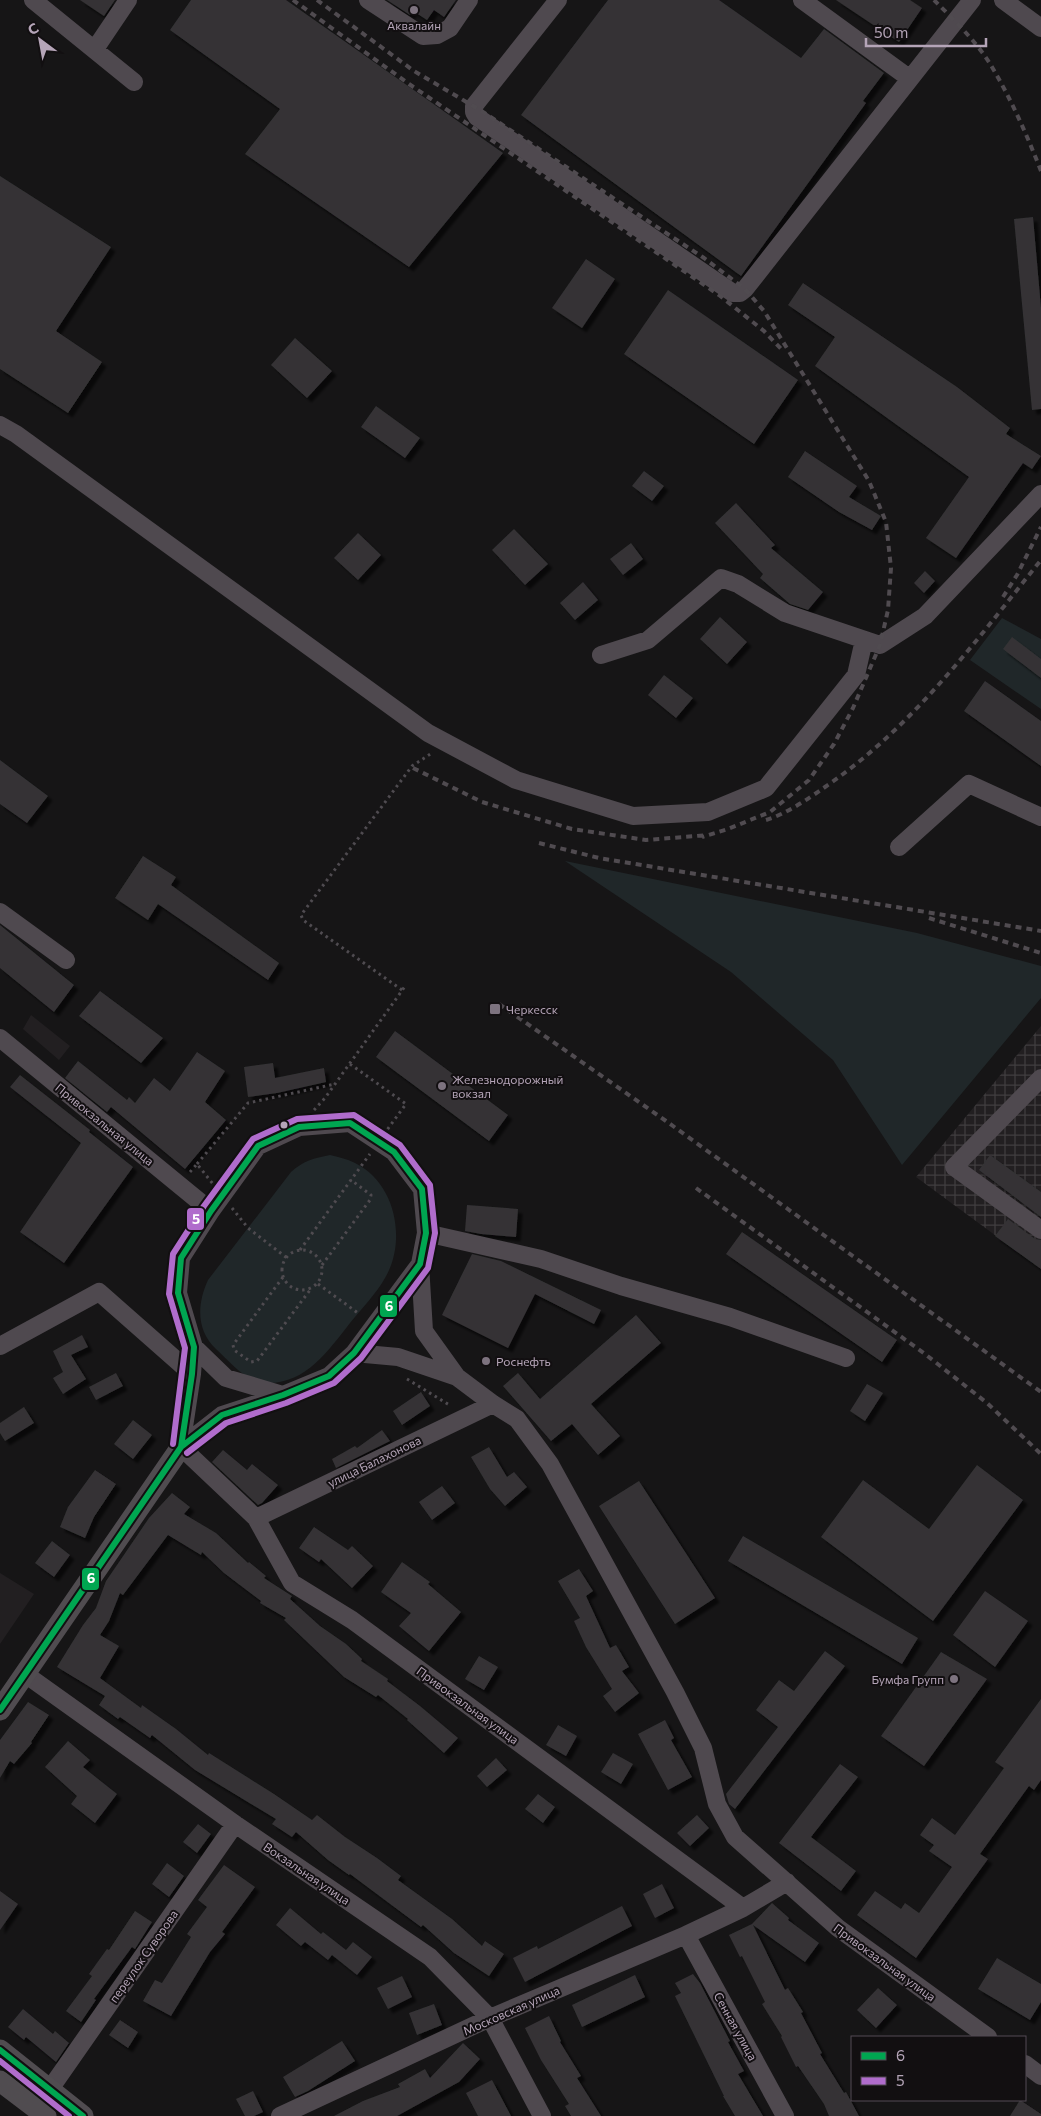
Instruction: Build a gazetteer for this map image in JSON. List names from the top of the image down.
{
  "streets": {
    "street": [
      "Привокзальная улица",
      "улица Балахонова",
      "Вокзальная улица",
      "переулок Суворова",
      "Московская улица",
      "Сенная улица"
    ]
  },
  "crossings": [
    ["Привокзальная улица", "улица Балахонова"],
    ["Привокзальная улица", "Московская улица"],
    ["Вокзальная улица", "переулок Суворова"],
    ["Вокзальная улица", "Московская улица"],
    ["Московская улица", "Сенная улица"]
  ],
  "places": {
    "other": [
      "Аквалайн",
      "Железнодорожный вокзал",
      "Роснефть",
      "Бумфа Групп"
    ],
    "transit": ["Черкесск"]
  },
  "lines": ["transit line 5", "transit line 6"],
  "legend": ["6", "5"],
  "scale_bar": "50 m",
  "north": "top left"
}
